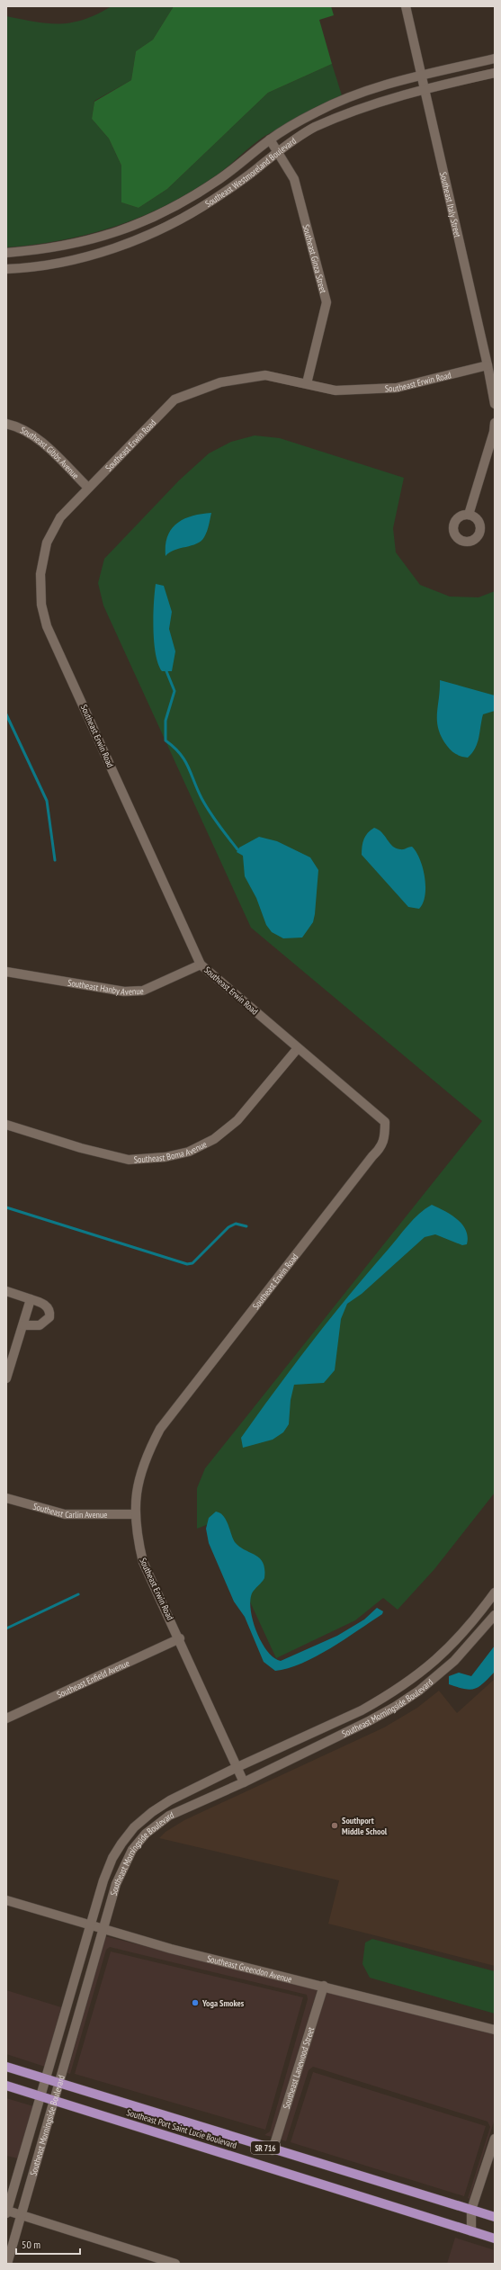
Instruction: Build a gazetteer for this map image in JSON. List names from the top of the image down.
{
  "streets": {
    "main road": ["Southeast Port Saint Lucie Boulevard", "SR 716"],
    "street": [
      "Southeast Westmoreland Boulevard",
      "Southeast Italy Street",
      "Southeast Ginza Street",
      "Southeast Erwin Road",
      "Southeast Gibbs Avenue",
      "Southeast Hanby Avenue",
      "Southeast Boma Avenue",
      "Southeast Carlin Avenue",
      "Southeast Enfield Avenue",
      "Southeast Morningside Boulevard",
      "Southeast Greendon Avenue",
      "Southeast Lanewood Street"
    ]
  },
  "crossings": [
    ["Southeast Westmoreland Boulevard", "Southeast Italy Street"],
    ["Southeast Westmoreland Boulevard", "Southeast Ginza Street"],
    ["Southeast Italy Street", "Southeast Erwin Road"],
    ["Southeast Ginza Street", "Southeast Erwin Road"],
    ["Southeast Erwin Road", "Southeast Gibbs Avenue"],
    ["Southeast Erwin Road", "Southeast Hanby Avenue"],
    ["Southeast Erwin Road", "Southeast Boma Avenue"],
    ["Southeast Erwin Road", "Southeast Carlin Avenue"],
    ["Southeast Erwin Road", "Southeast Enfield Avenue"],
    ["Southeast Erwin Road", "Southeast Morningside Boulevard"],
    ["Southeast Morningside Boulevard", "Southeast Greendon Avenue"],
    ["Southeast Morningside Boulevard", "Southeast Port Saint Lucie Boulevard"],
    ["Southeast Greendon Avenue", "Southeast Lanewood Street"],
    ["Southeast Lanewood Street", "Southeast Port Saint Lucie Boulevard"]
  ],
  "places": ["Southport Middle School", "Yoga Smokes"],
  "scale_bar": "50 m"
}
